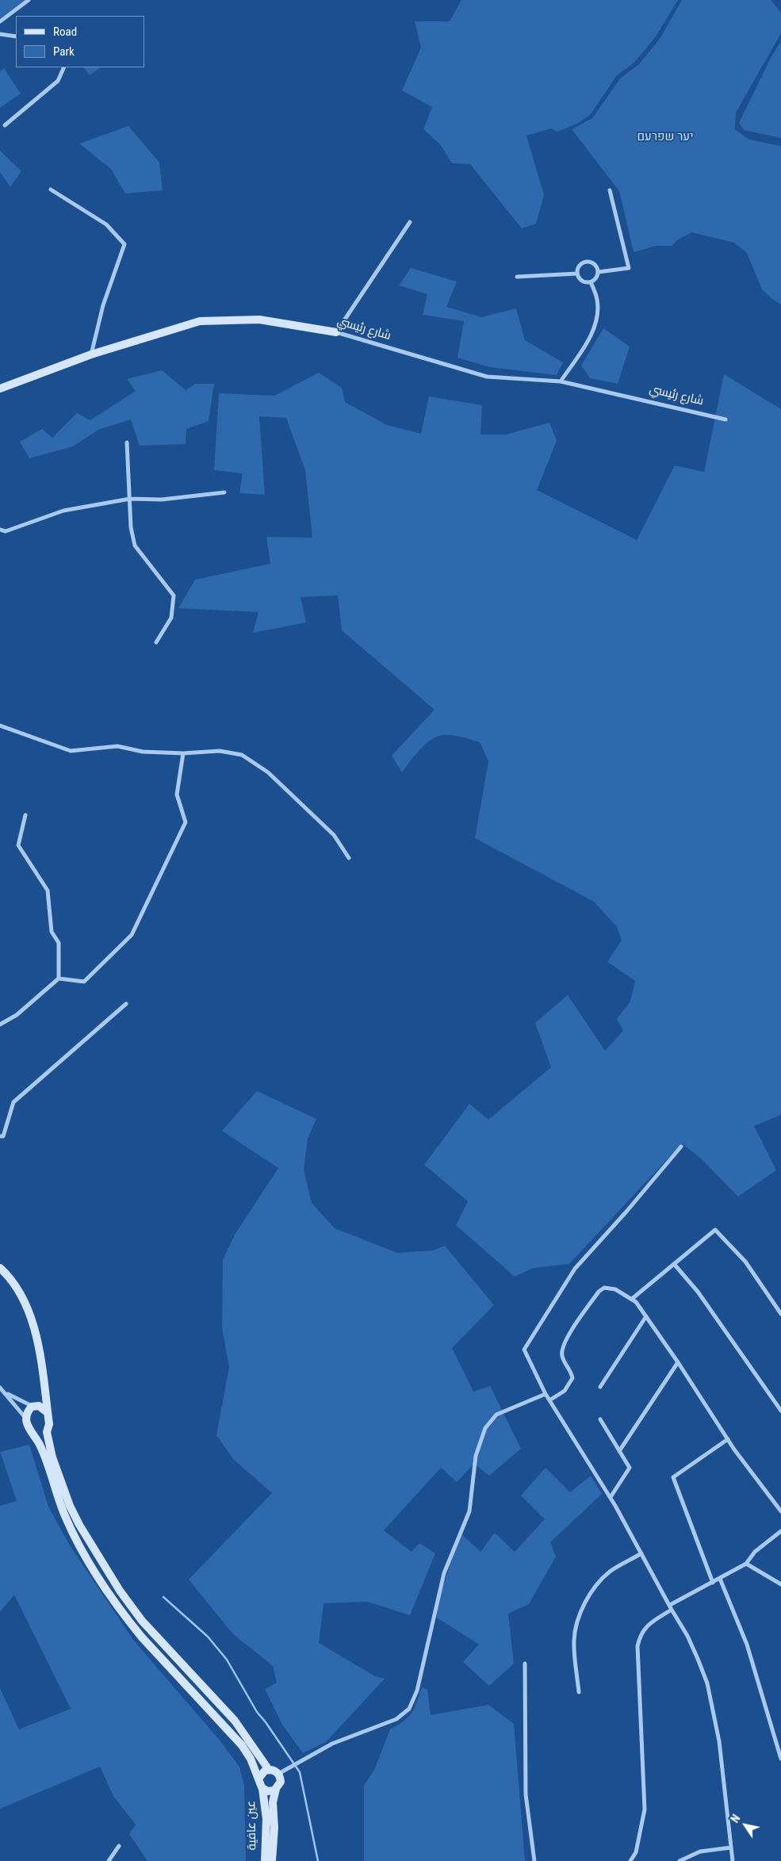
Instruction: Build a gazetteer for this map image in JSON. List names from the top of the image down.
{
  "streets": {
    "main road": ["شارع رئيسي", "عين عافية"]
  },
  "parks": ["יער שפרעם"],
  "legend": ["Road", "Park"],
  "north": "top left"
}
